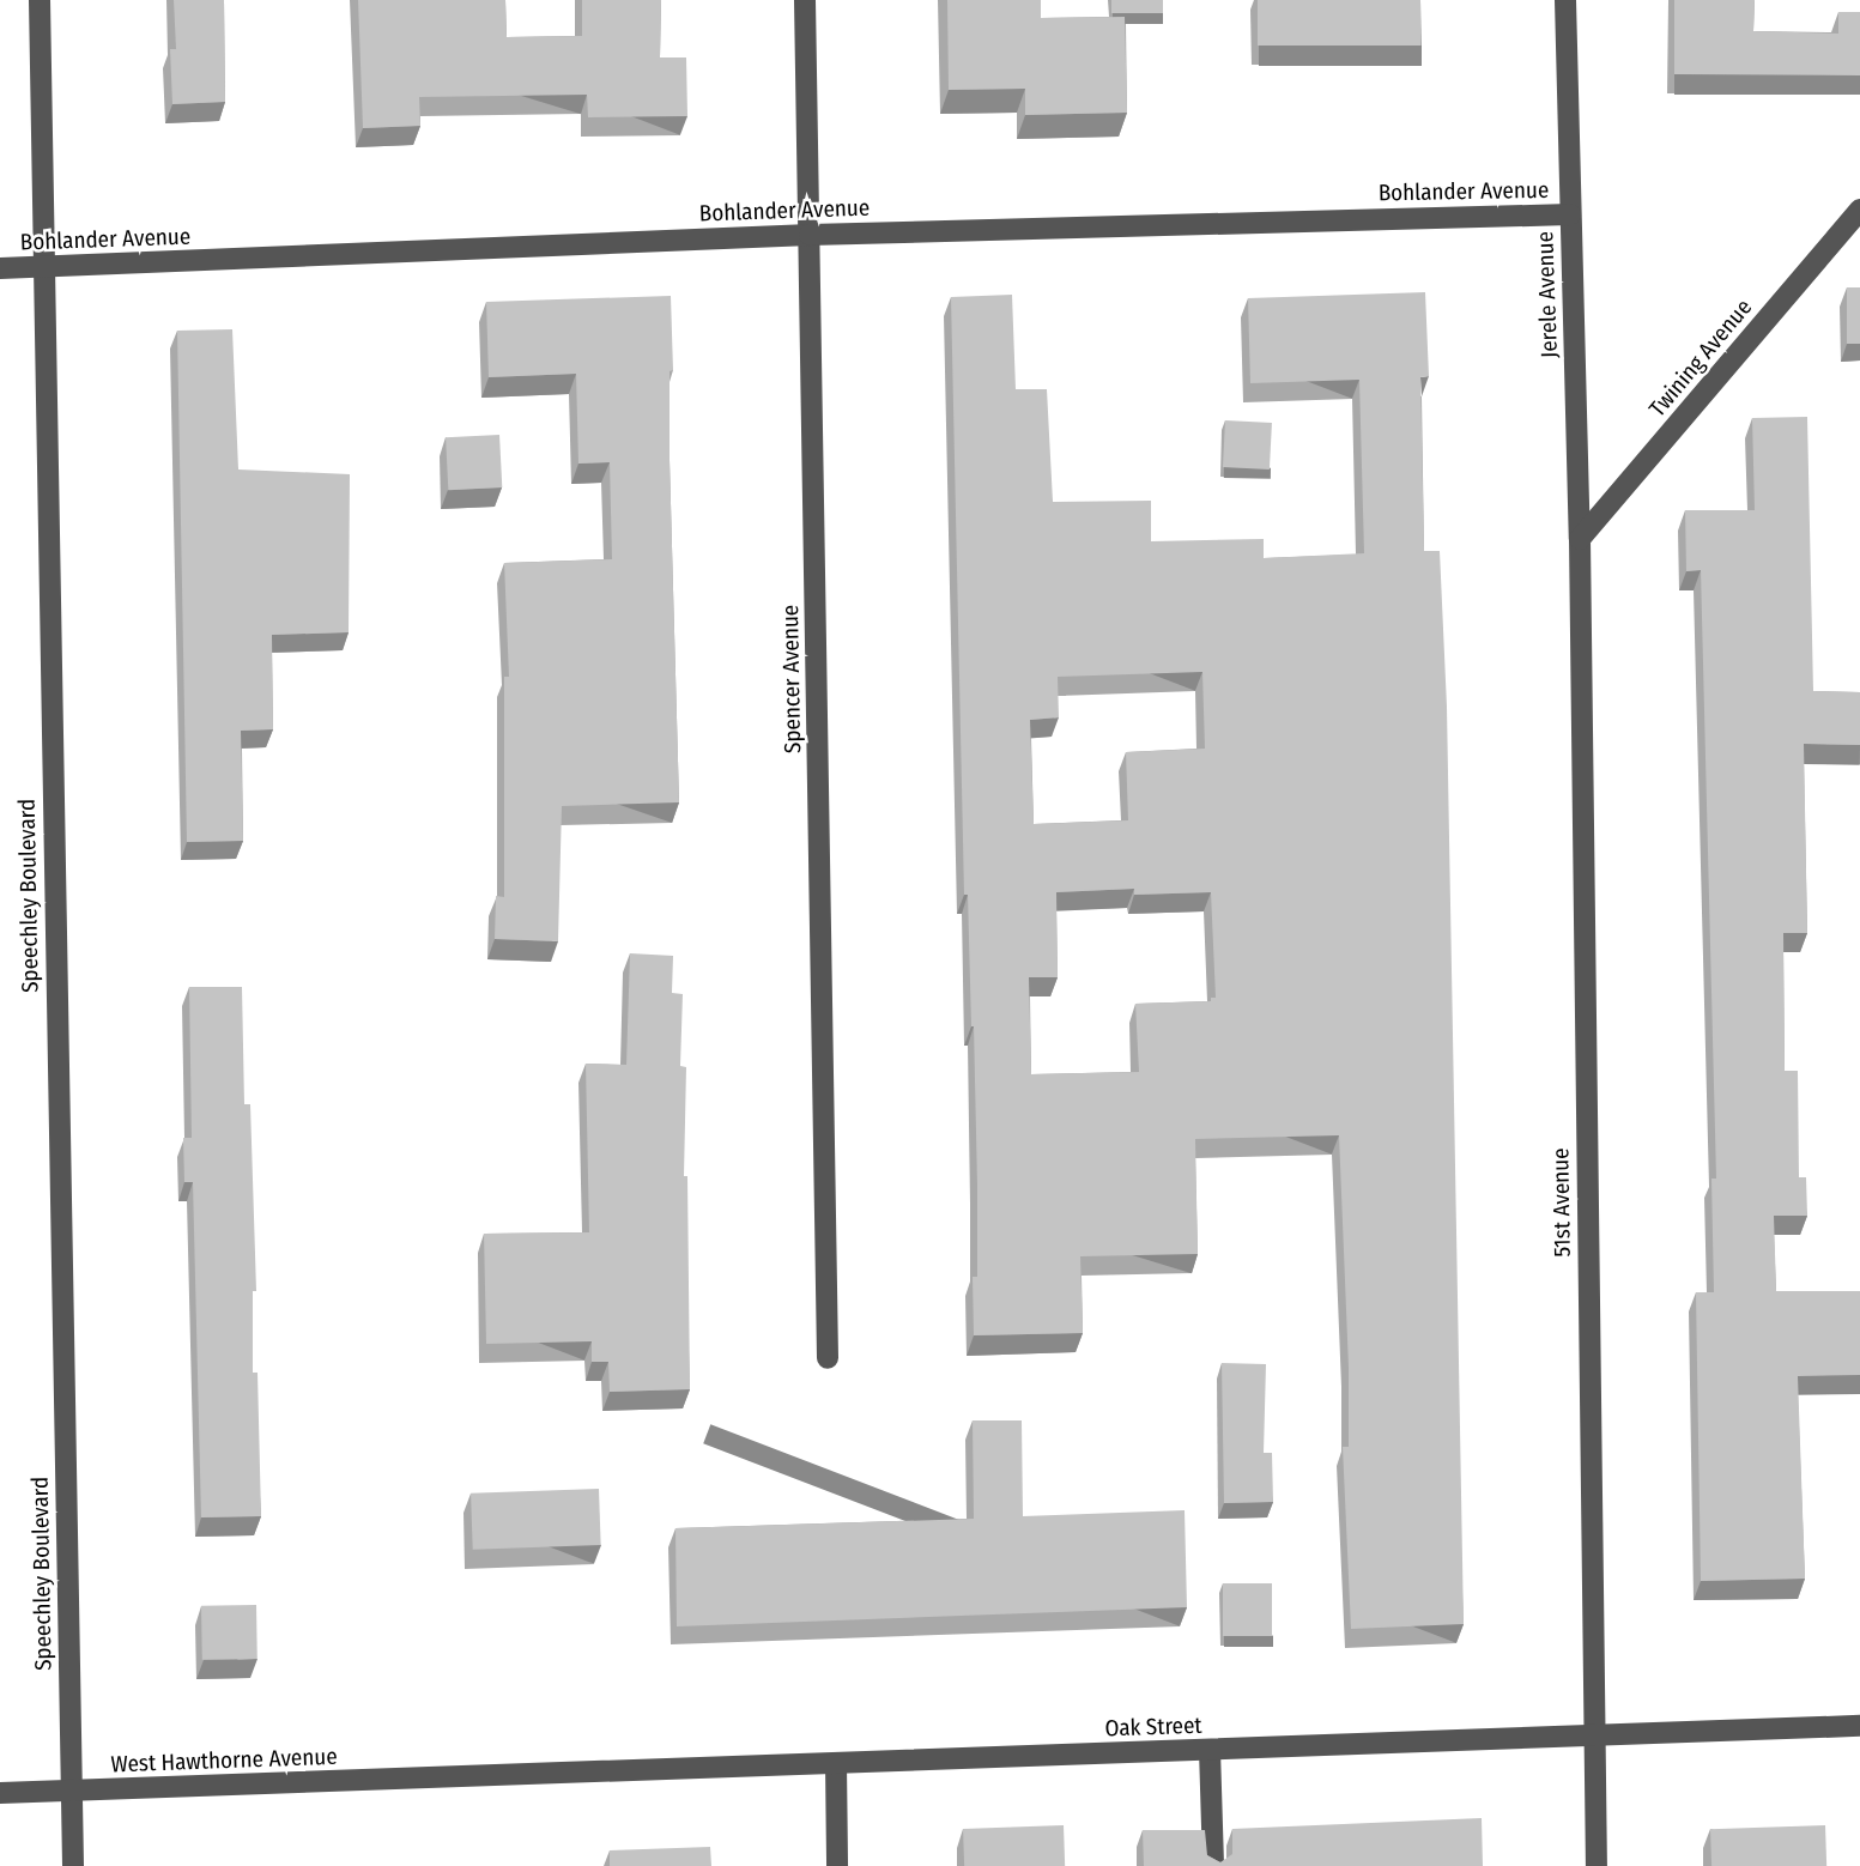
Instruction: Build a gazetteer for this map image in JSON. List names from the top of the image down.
{
  "streets": {
    "street": [
      "Bohlander Avenue",
      "Jerele Avenue",
      "Twining Avenue",
      "Spencer Avenue",
      "Speechley Boulevard",
      "51st Avenue",
      "Oak Street",
      "West Hawthorne Avenue"
    ]
  },
  "crossings": [
    ["Bohlander Avenue", "Jerele Avenue"],
    ["Bohlander Avenue", "Spencer Avenue"],
    ["Bohlander Avenue", "Speechley Boulevard"],
    ["Jerele Avenue", "Twining Avenue"],
    ["Jerele Avenue", "51st Avenue"],
    ["Twining Avenue", "51st Avenue"],
    ["Speechley Boulevard", "West Hawthorne Avenue"],
    ["51st Avenue", "Oak Street"],
    ["Oak Street", "West Hawthorne Avenue"]
  ]
}
